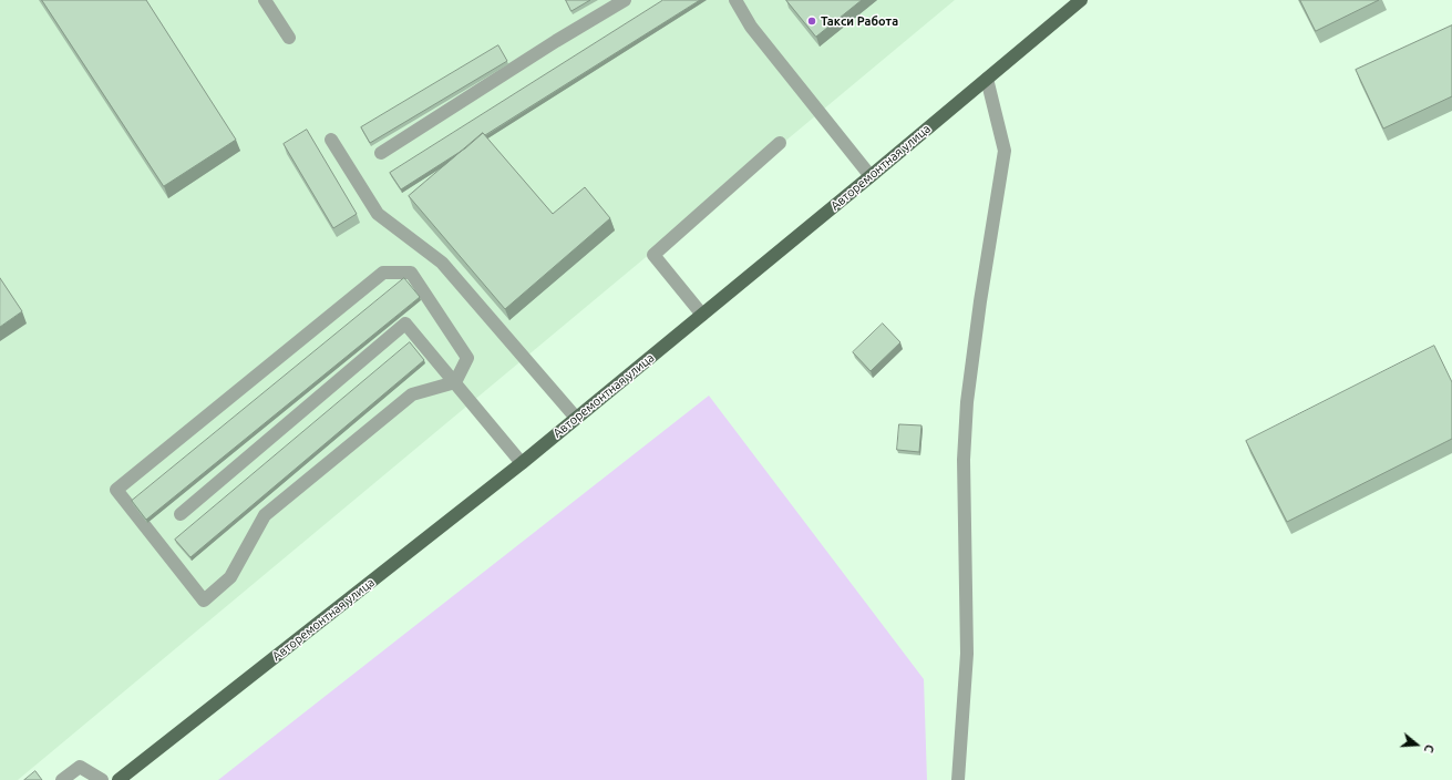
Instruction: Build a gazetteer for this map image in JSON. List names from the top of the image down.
{
  "streets": {
    "main road": ["Авторемонтная улица"]
  },
  "places": ["Такси Работа"],
  "north": "right"
}
